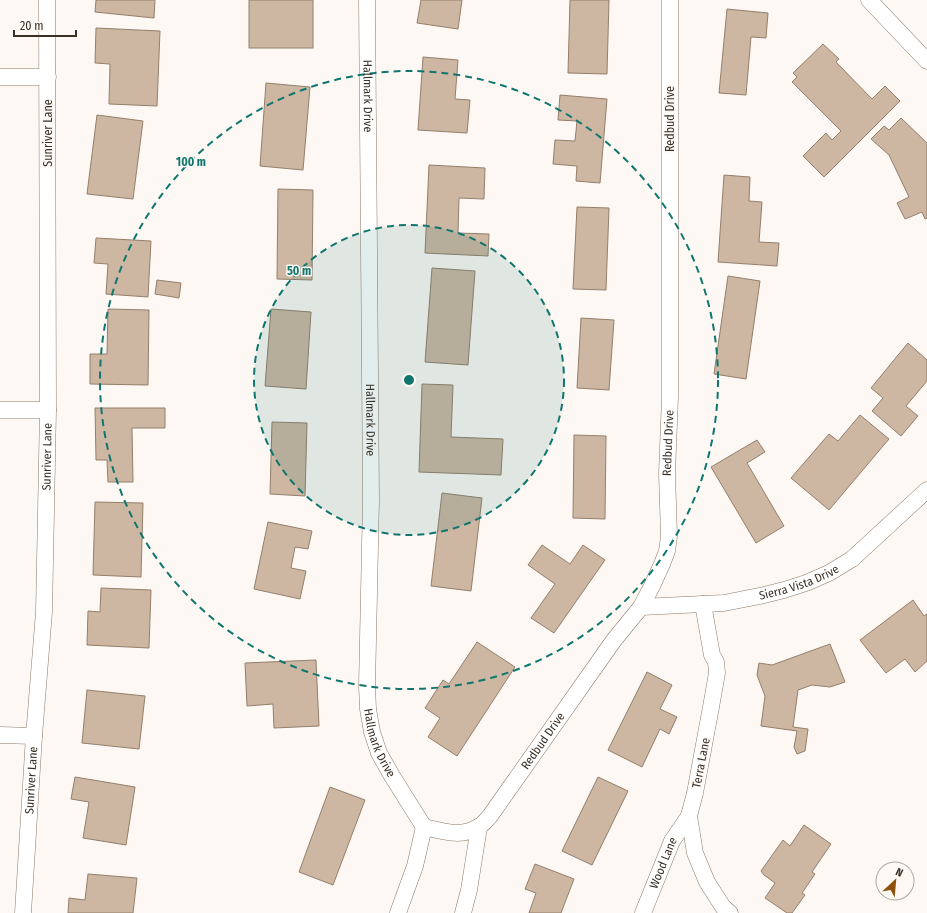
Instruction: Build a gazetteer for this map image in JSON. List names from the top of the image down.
{
  "streets": {
    "street": [
      "Hallmark Drive",
      "Redbud Drive",
      "Sunriver Lane",
      "Sierra Vista Drive",
      "Terra Lane",
      "Wood Lane"
    ]
  },
  "crossings": [
    ["Hallmark Drive", "Redbud Drive"],
    ["Redbud Drive", "Sierra Vista Drive"],
    ["Sierra Vista Drive", "Terra Lane"],
    ["Terra Lane", "Wood Lane"]
  ],
  "scale_bar": "20 m",
  "north": "top right",
  "rings": ["100 m", "50 m"]
}
